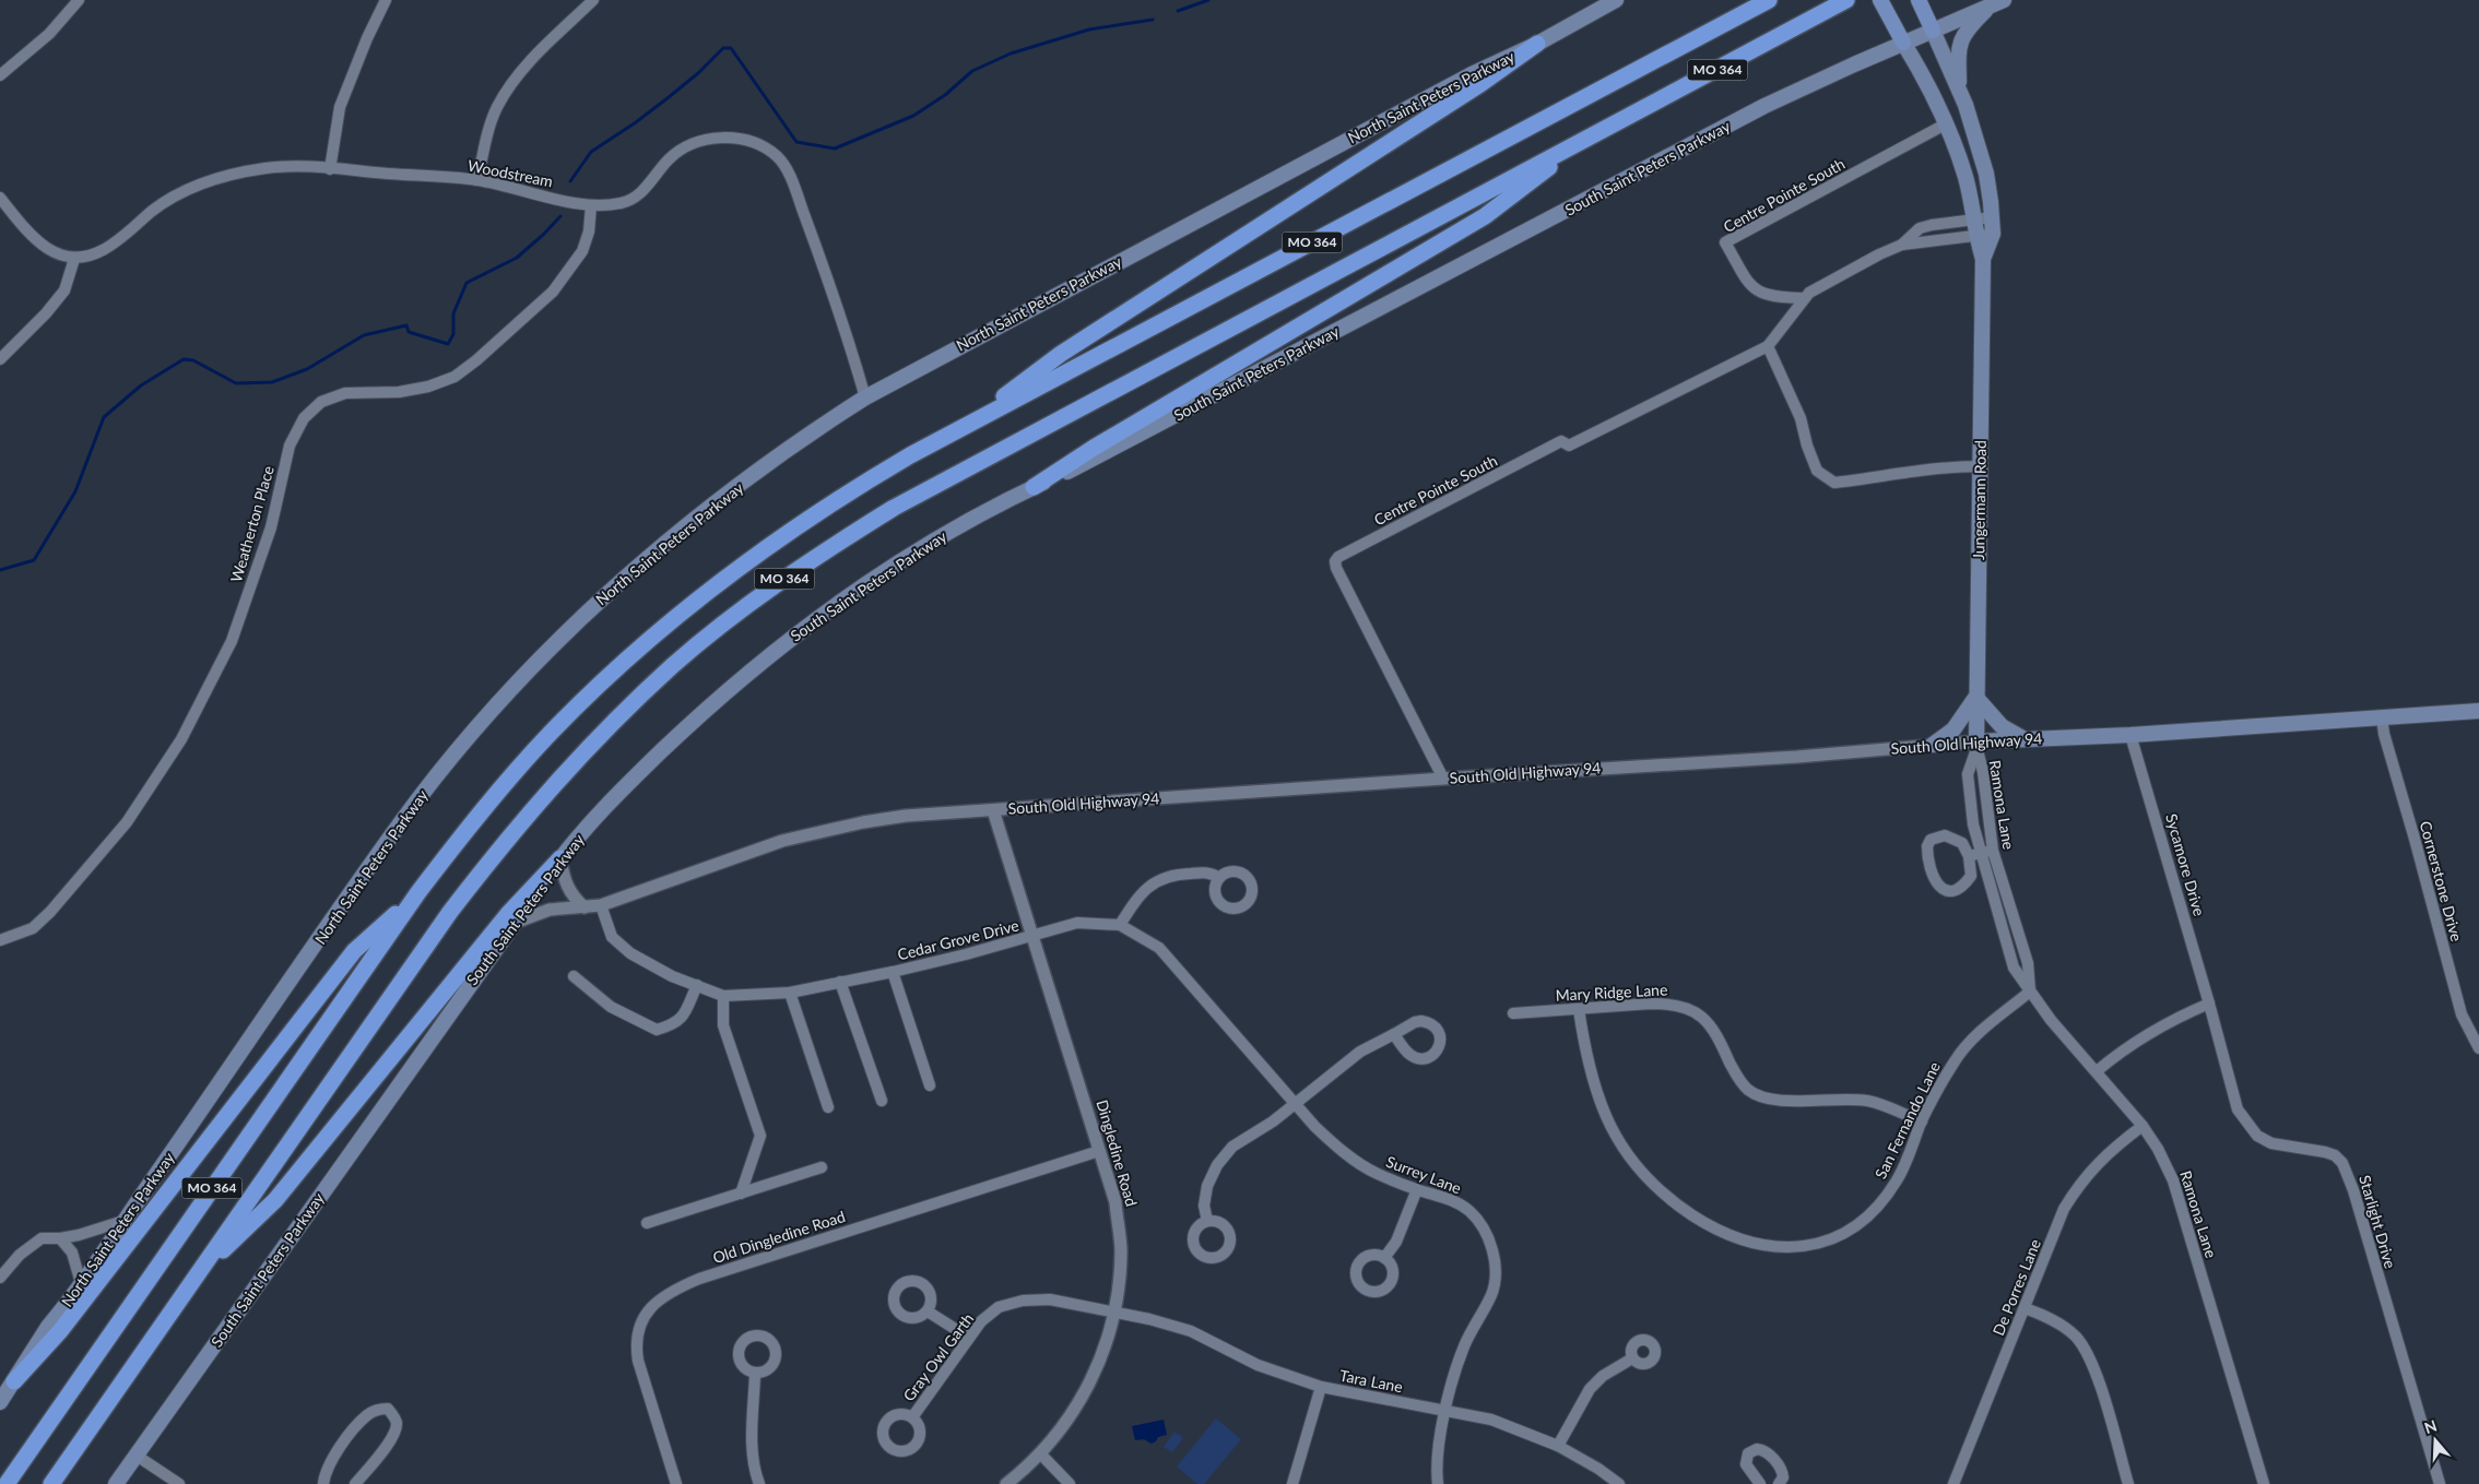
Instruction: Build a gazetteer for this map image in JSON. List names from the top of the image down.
{
  "streets": {
    "highway": ["MO 364"],
    "main road": [
      "North Saint Peters Parkway",
      "South Saint Peters Parkway",
      "Jungermann Road",
      "South Old Highway 94"
    ],
    "street": [
      "Woodstream",
      "Centre Pointe South",
      "Weatherton Place",
      "Ramona Lane",
      "Sycamore Drive",
      "Cornerstone Drive",
      "Cedar Grove Drive",
      "Mary Ridge Lane",
      "San Fernando Lane",
      "Dingledine Road",
      "Surrey Lane",
      "Starlight Drive",
      "Old Dingledine Road",
      "De Porres Lane",
      "Gray Owl Garth",
      "Tara Lane"
    ]
  },
  "crossings": [
    ["North Saint Peters Parkway", "Woodstream"],
    ["South Saint Peters Parkway", "Jungermann Road"],
    ["South Saint Peters Parkway", "South Old Highway 94"],
    ["Woodstream", "Weatherton Place"],
    ["Centre Pointe South", "Jungermann Road"],
    ["Centre Pointe South", "South Old Highway 94"],
    ["Jungermann Road", "South Old Highway 94"],
    ["Jungermann Road", "Ramona Lane"],
    ["South Old Highway 94", "Ramona Lane"],
    ["South Old Highway 94", "Sycamore Drive"],
    ["South Old Highway 94", "Cornerstone Drive"],
    ["South Old Highway 94", "Cedar Grove Drive"],
    ["South Old Highway 94", "Dingledine Road"],
    ["Ramona Lane", "San Fernando Lane"],
    ["Ramona Lane", "De Porres Lane"],
    ["Sycamore Drive", "Starlight Drive"],
    ["Cedar Grove Drive", "Dingledine Road"],
    ["Cedar Grove Drive", "Surrey Lane"],
    ["Mary Ridge Lane", "San Fernando Lane"],
    ["Dingledine Road", "Old Dingledine Road"],
    ["Dingledine Road", "Gray Owl Garth"],
    ["Dingledine Road", "Tara Lane"],
    ["Surrey Lane", "Tara Lane"],
    ["Gray Owl Garth", "Tara Lane"]
  ],
  "north": "top"
}
